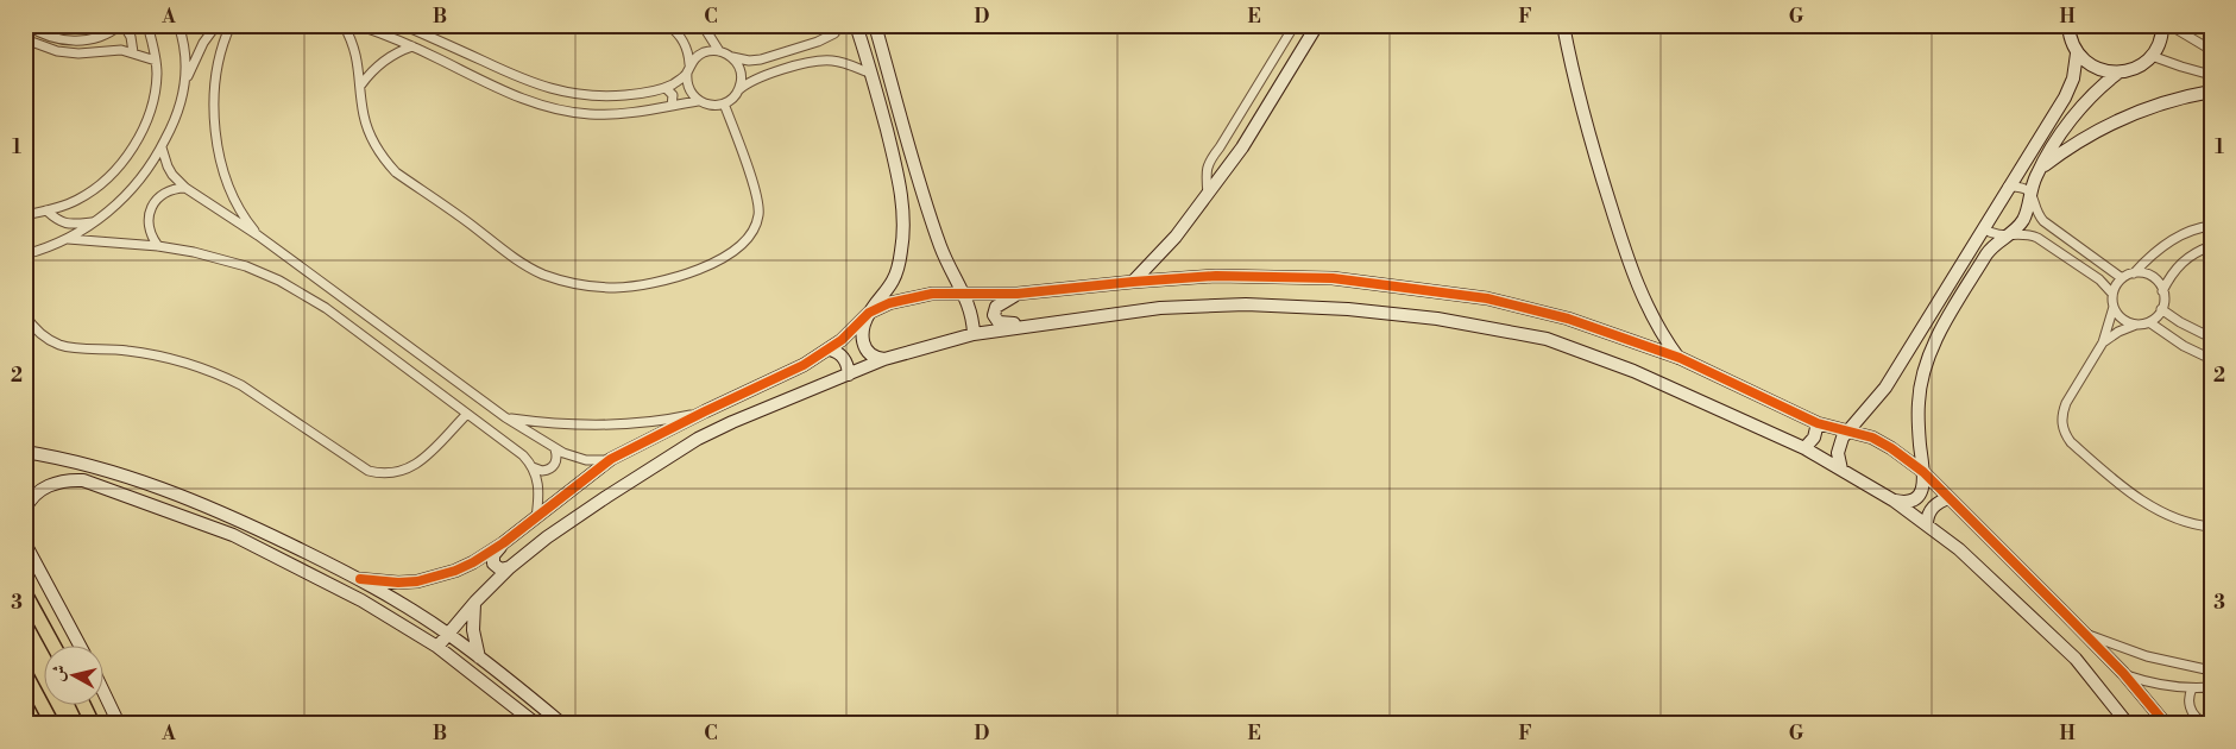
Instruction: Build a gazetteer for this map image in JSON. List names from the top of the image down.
{
  "north": "left",
  "grid": {
    "columns": [
      "A",
      "B",
      "C",
      "D",
      "E",
      "F",
      "G",
      "H"
    ],
    "rows": ["1", "2", "3"]
  }
}
